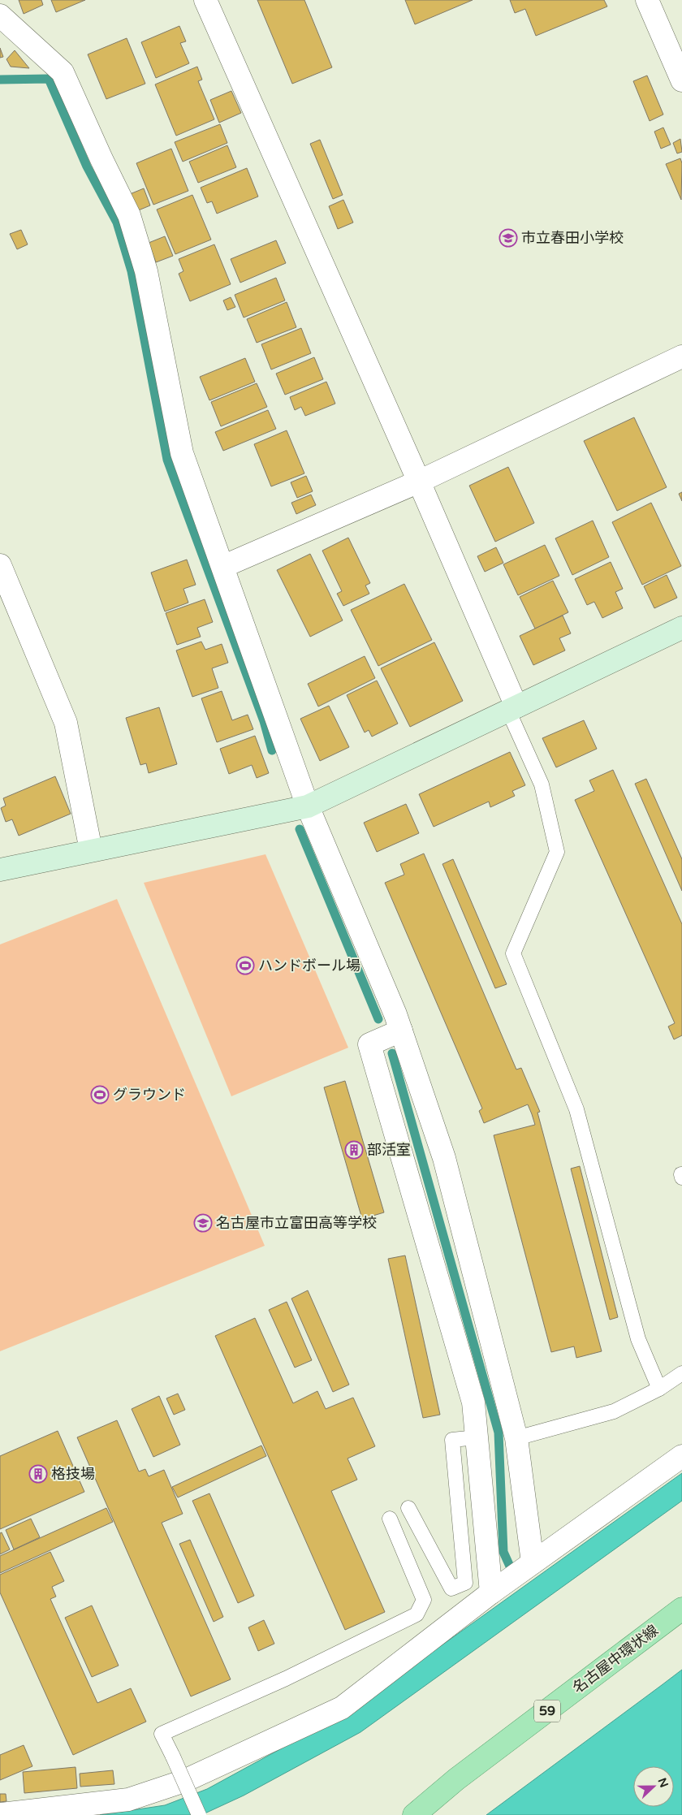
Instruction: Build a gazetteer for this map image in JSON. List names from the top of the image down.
{
  "streets": {
    "main road": ["名古屋中環状線", "59"]
  },
  "places": {
    "school or university": ["市立春田小学校", "名古屋市立富田高等学校"],
    "sports": ["ハンドボール場", "グラウンド"],
    "building": ["部活室", "格技場"]
  },
  "north": "right"
}
